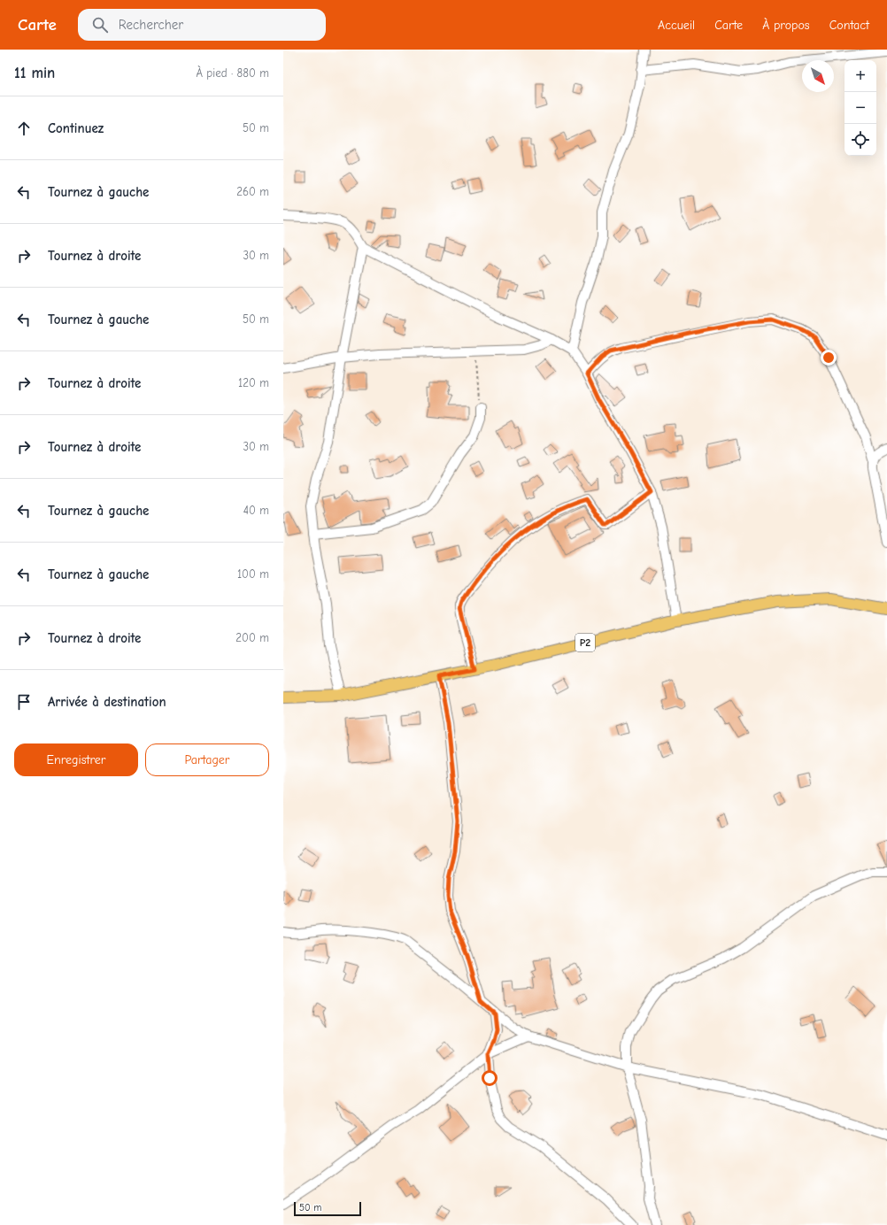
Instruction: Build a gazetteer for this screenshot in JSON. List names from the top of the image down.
{
  "streets": {
    "main road": ["P2"]
  },
  "scale_bar": "50 m",
  "north": "bottom right",
  "page": {
    "header": "Carte",
    "search": "Rechercher",
    "nav": [
      "Accueil",
      "Carte",
      "À propos",
      "Contact"
    ],
    "heading": ["11 min", "À pied · 880 m"],
    "map_buttons": ["+", "−"],
    "list": [
      ["Continuez", "50 m"],
      ["Tournez à gauche", "260 m"],
      ["Tournez à droite", "30 m"],
      ["Tournez à gauche", "50 m"],
      ["Tournez à droite", "120 m"],
      ["Tournez à droite", "30 m"],
      ["Tournez à gauche", "40 m"],
      ["Tournez à gauche", "100 m"],
      ["Tournez à droite", "200 m"],
      "Arrivée à destination"
    ],
    "buttons": ["Enregistrer", "Partager"],
    "scale": "50 m"
  }
}
